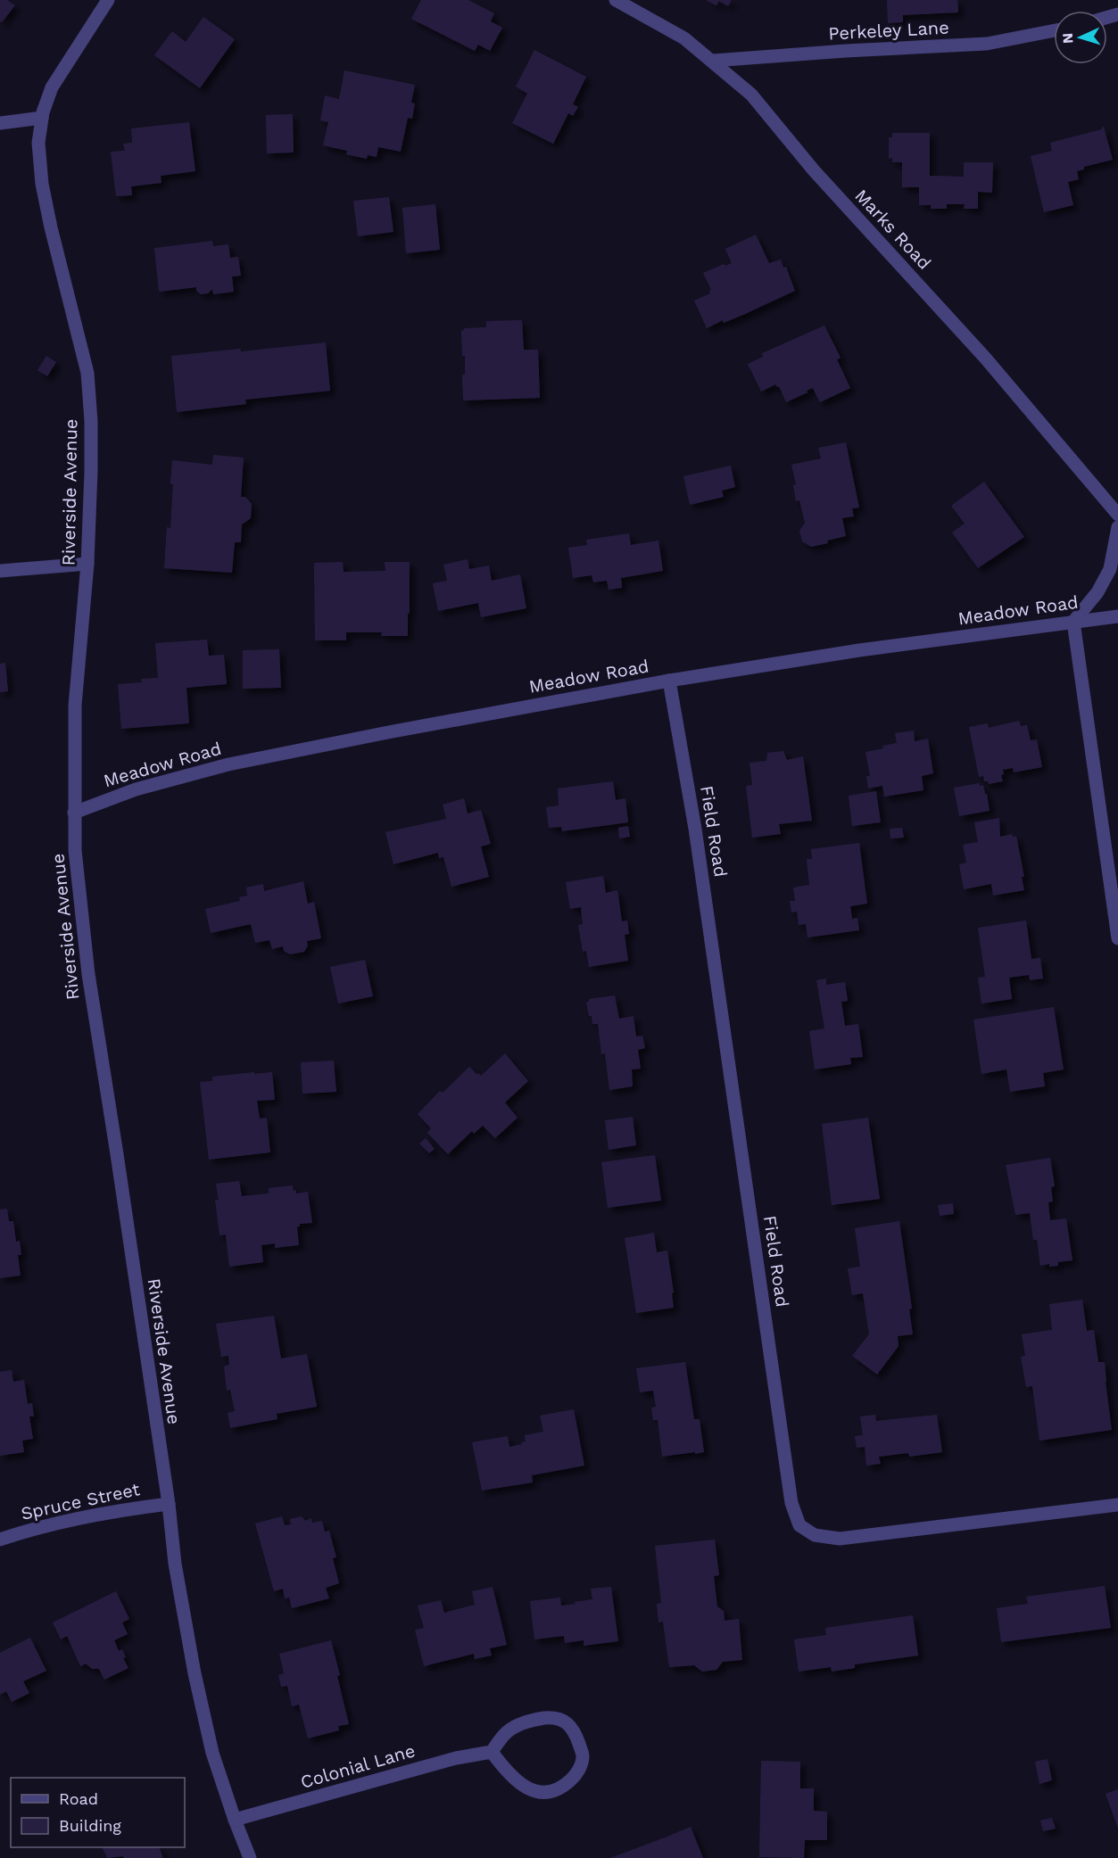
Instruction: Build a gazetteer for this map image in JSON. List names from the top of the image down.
{
  "streets": {
    "street": [
      "Perkeley Lane",
      "Marks Road",
      "Riverside Avenue",
      "Meadow Road",
      "Field Road",
      "Spruce Street",
      "Colonial Lane"
    ]
  },
  "crossings": [
    ["Perkeley Lane", "Marks Road"],
    ["Riverside Avenue", "Meadow Road"],
    ["Riverside Avenue", "Spruce Street"],
    ["Riverside Avenue", "Colonial Lane"],
    ["Meadow Road", "Field Road"]
  ],
  "legend": ["Road", "Building"],
  "north": "left"
}
